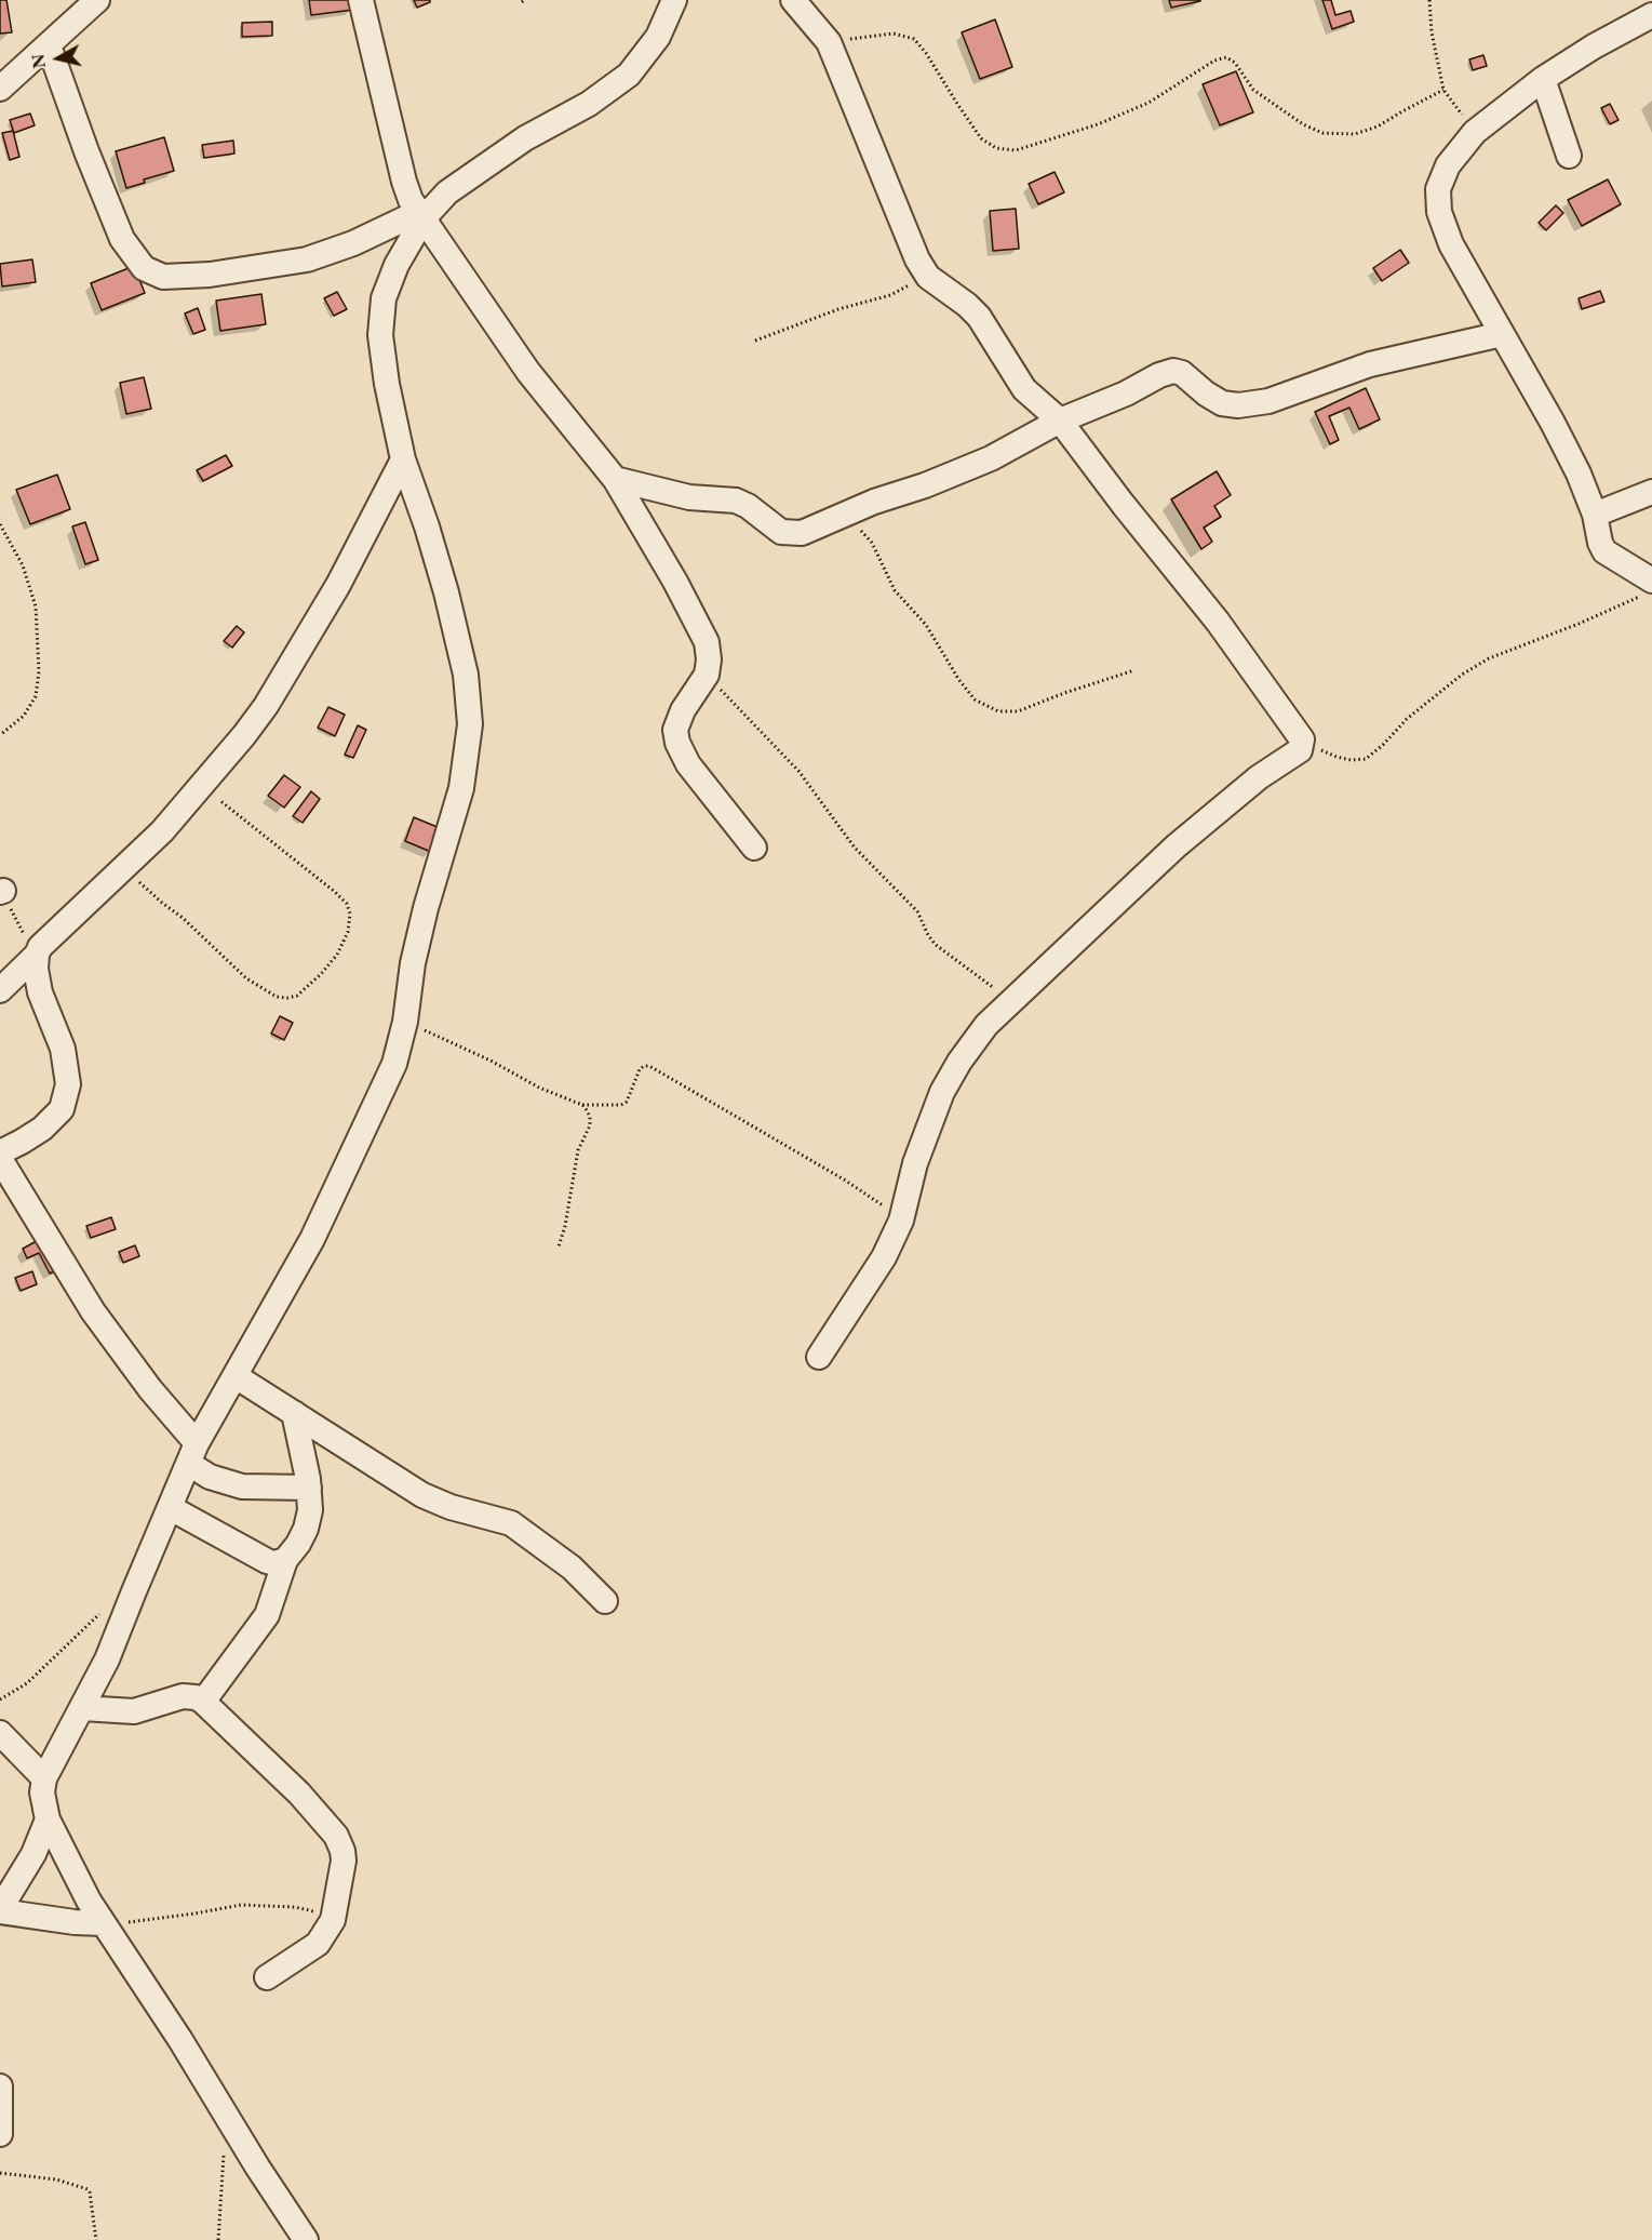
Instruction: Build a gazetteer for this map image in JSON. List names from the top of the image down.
{
  "north": "left"
}
